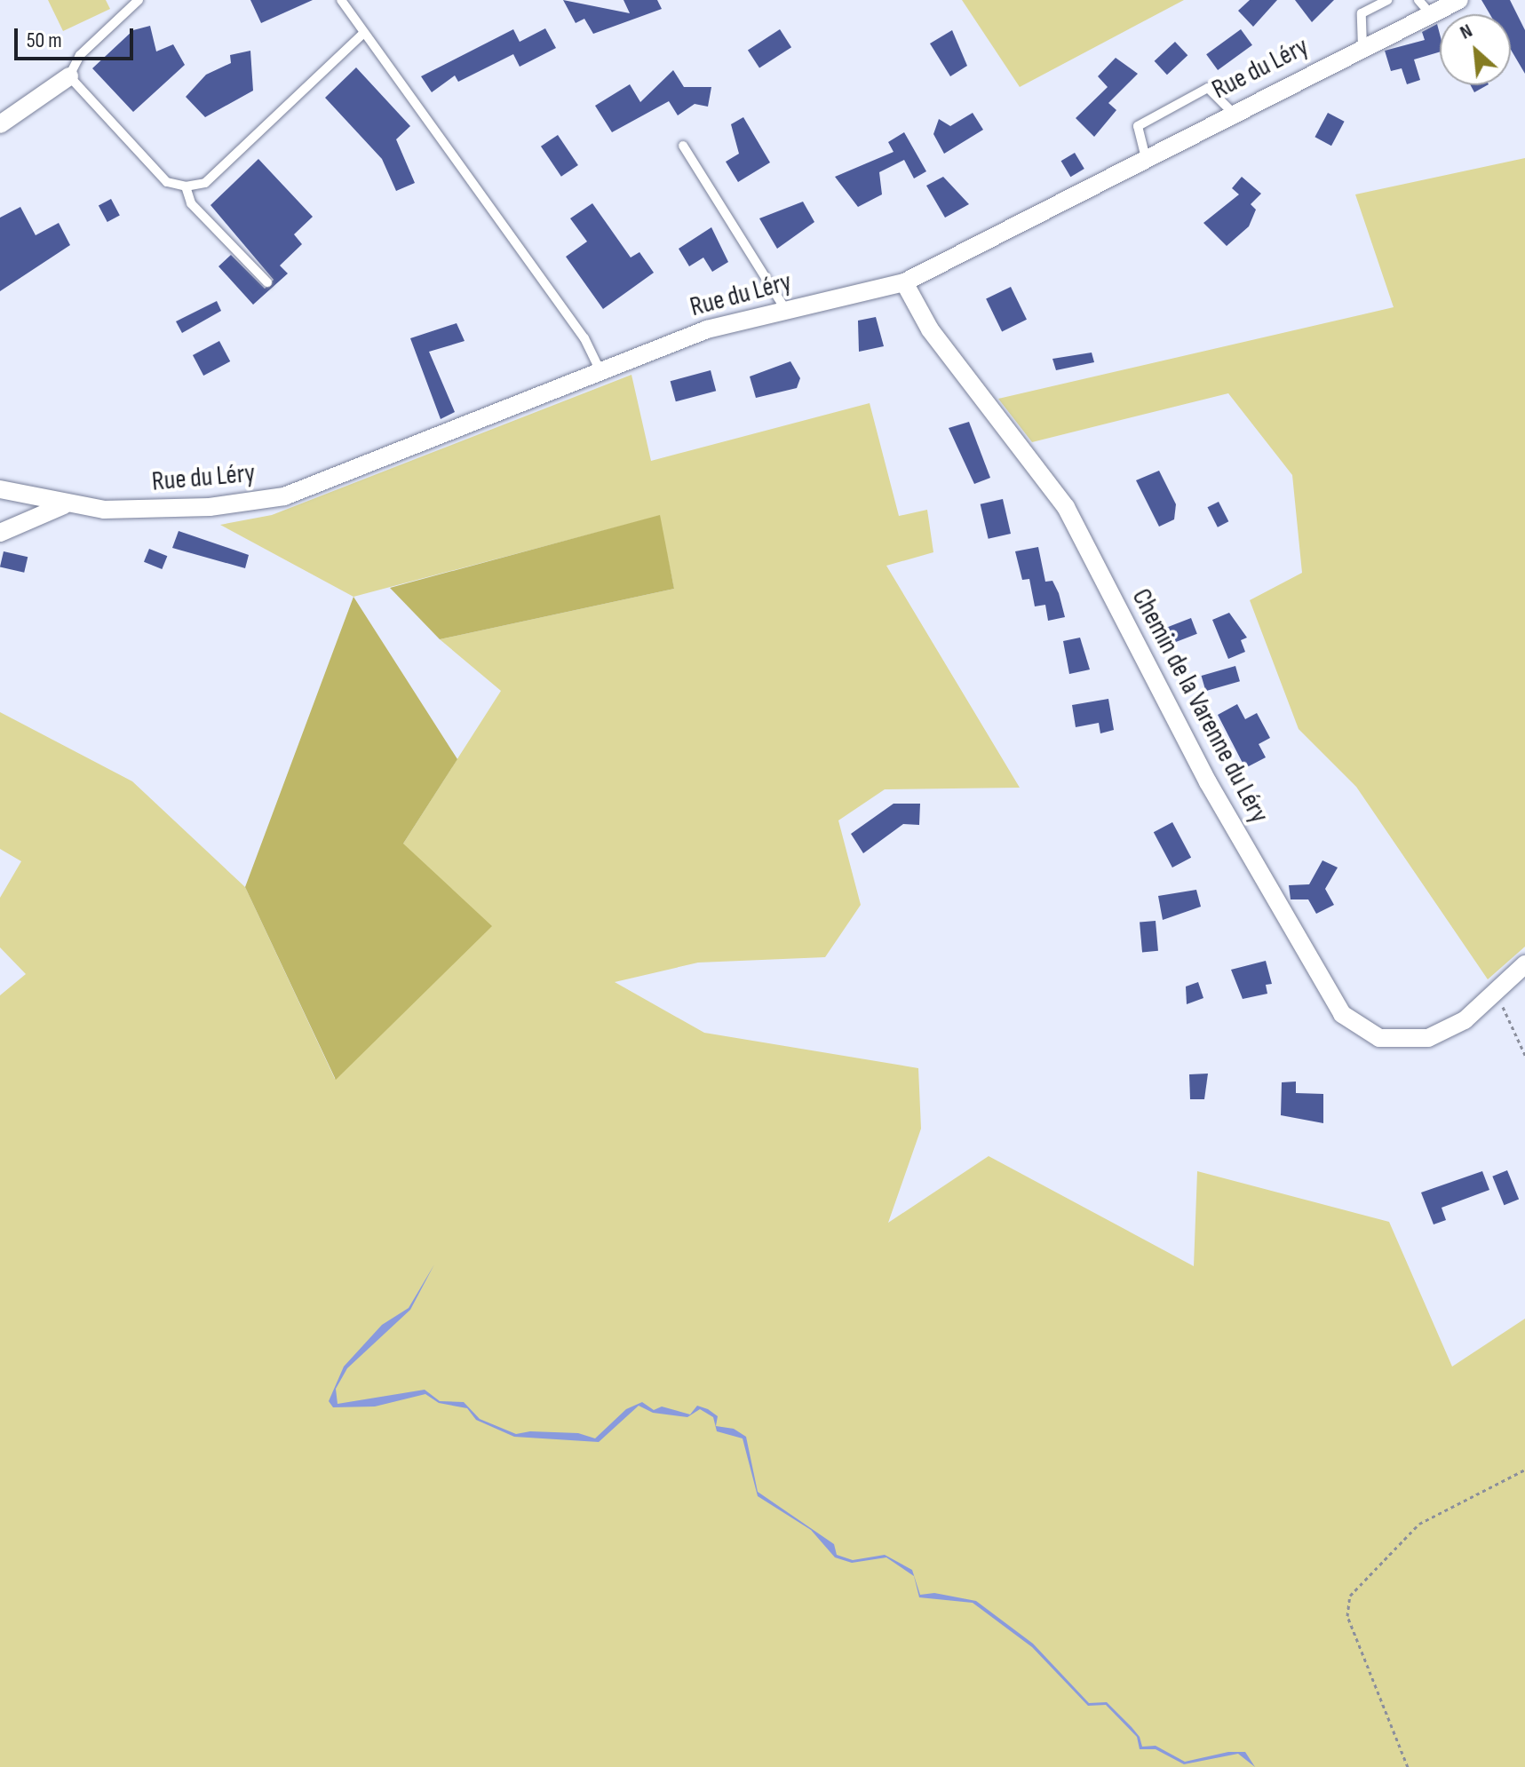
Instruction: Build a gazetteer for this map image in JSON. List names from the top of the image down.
{
  "streets": {
    "street": ["Rue du Léry", "Chemin de la Varenne du Léry"]
  },
  "crossings": [
    ["Rue du Léry", "Chemin de la Varenne du Léry"]
  ],
  "scale_bar": "50 m",
  "north": "top left"
}
